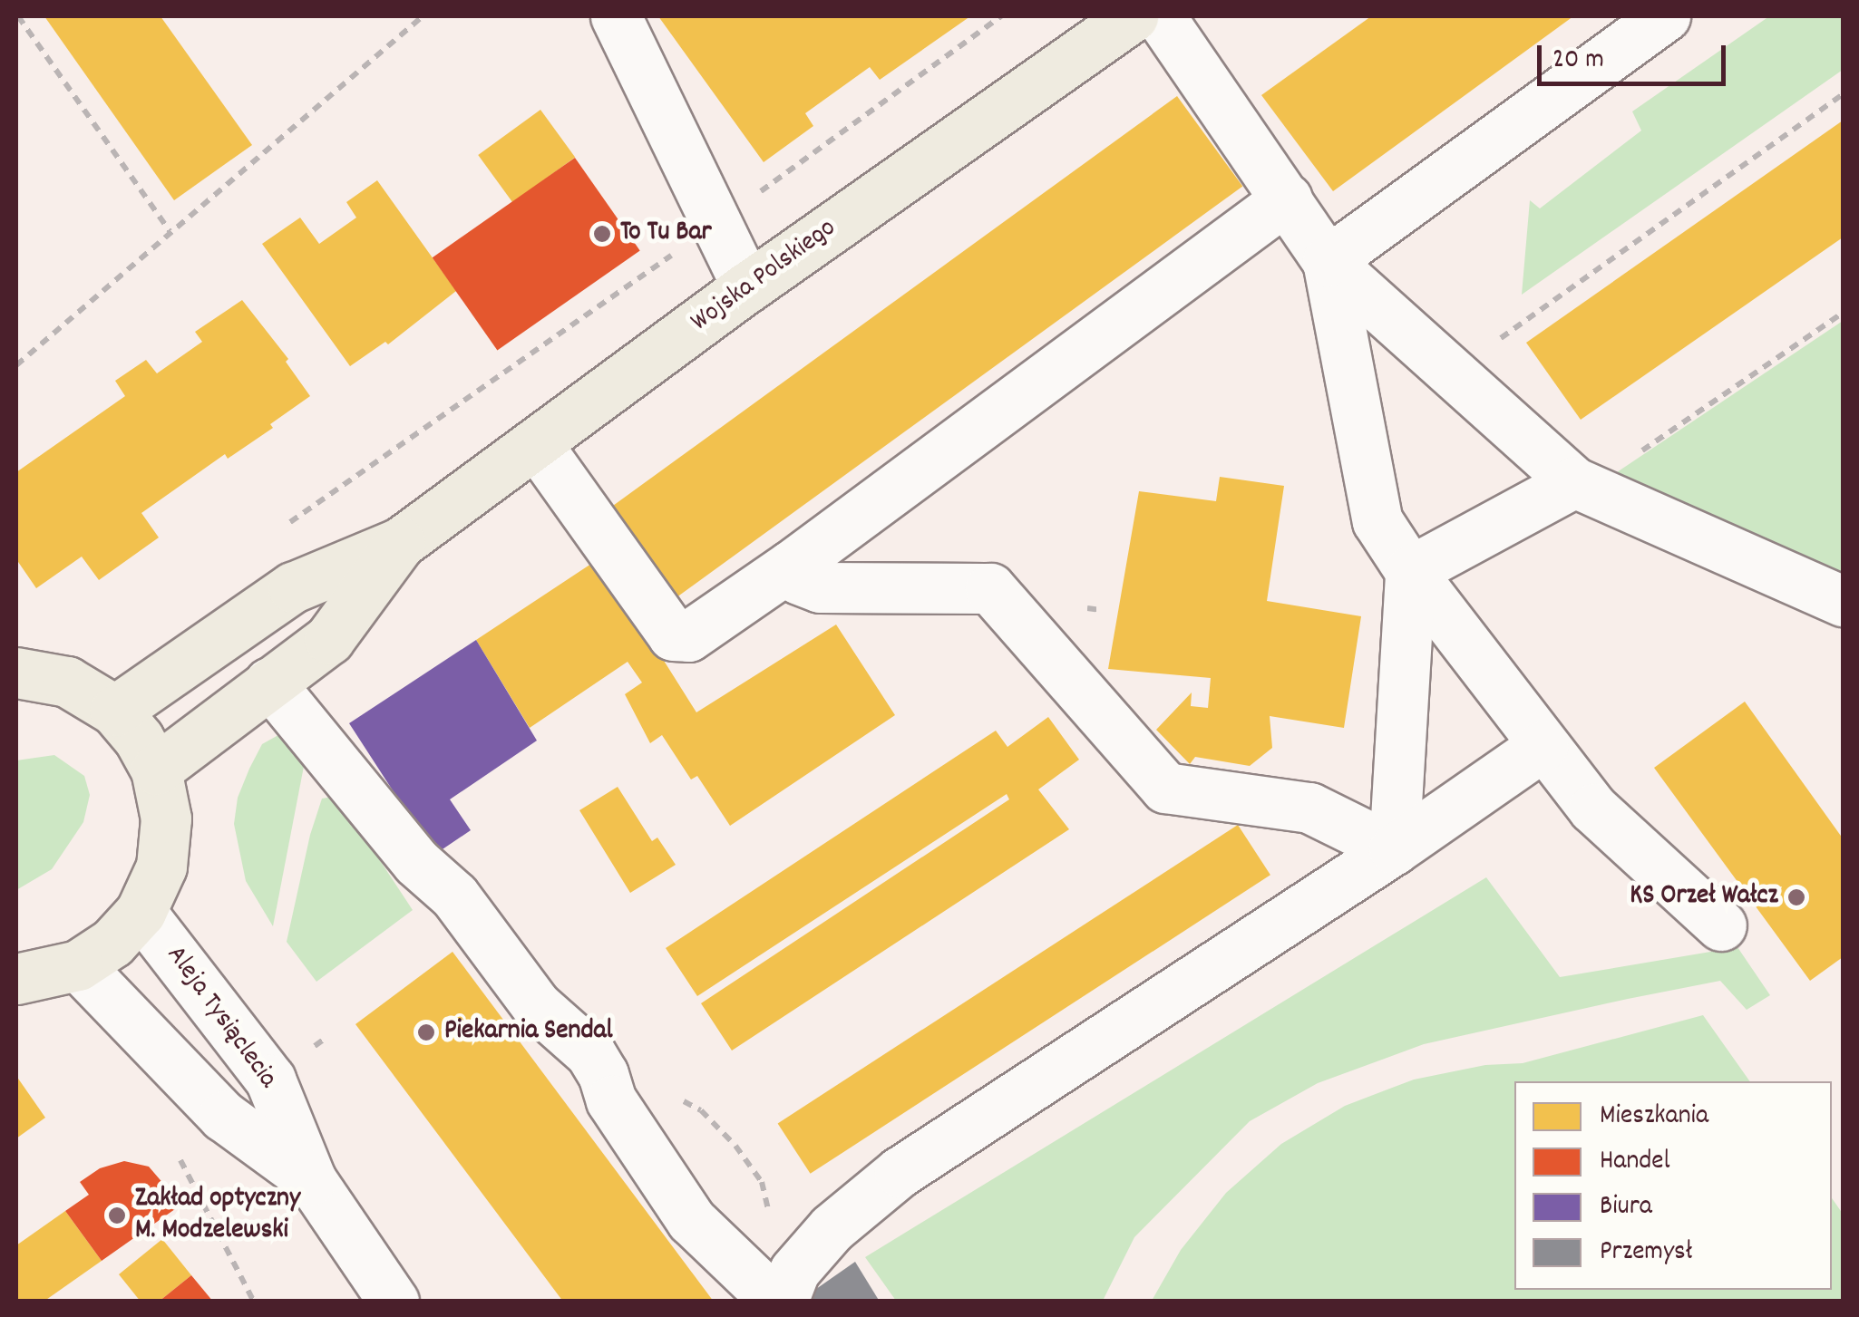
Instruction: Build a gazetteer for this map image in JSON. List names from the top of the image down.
{
  "streets": {
    "main road": ["Wojska Polskiego"],
    "street": ["Aleja Tysiąclecia"]
  },
  "places": [
    "To Tu Bar",
    "KS Orzeł Wałcz",
    "Piekarnia Sendal",
    "Zakład optyczny M. Modzelewski"
  ],
  "legend": [
    "Mieszkania",
    "Handel",
    "Biura",
    "Przemysł"
  ],
  "scale_bar": "20 m"
}
